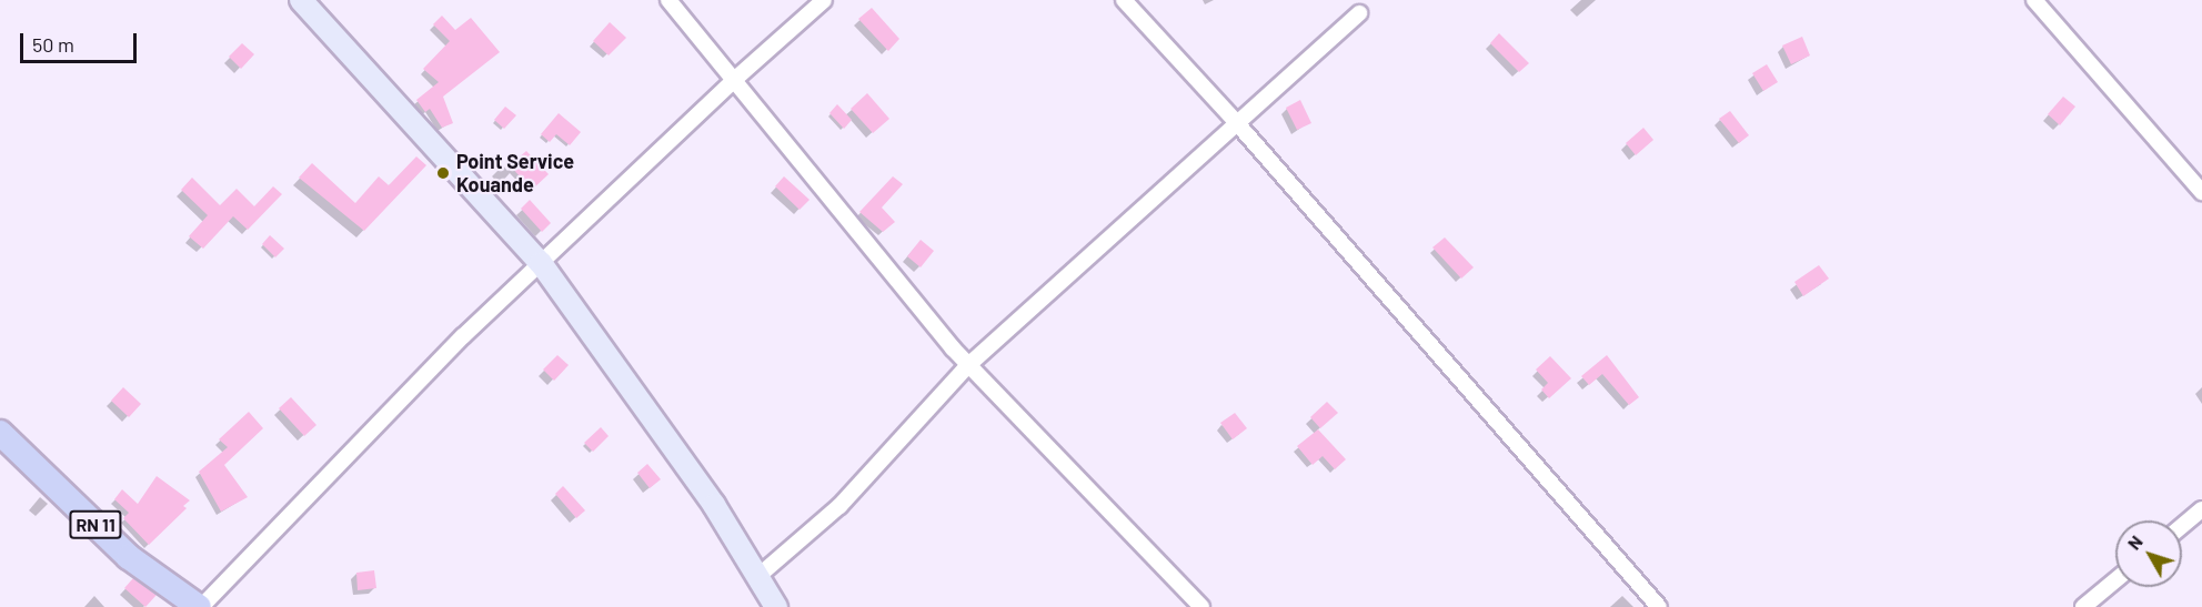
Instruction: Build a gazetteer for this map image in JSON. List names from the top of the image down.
{
  "streets": {
    "main road": ["RN 11"]
  },
  "places": ["Point Service Kouande"],
  "scale_bar": "50 m",
  "north": "top left"
}
